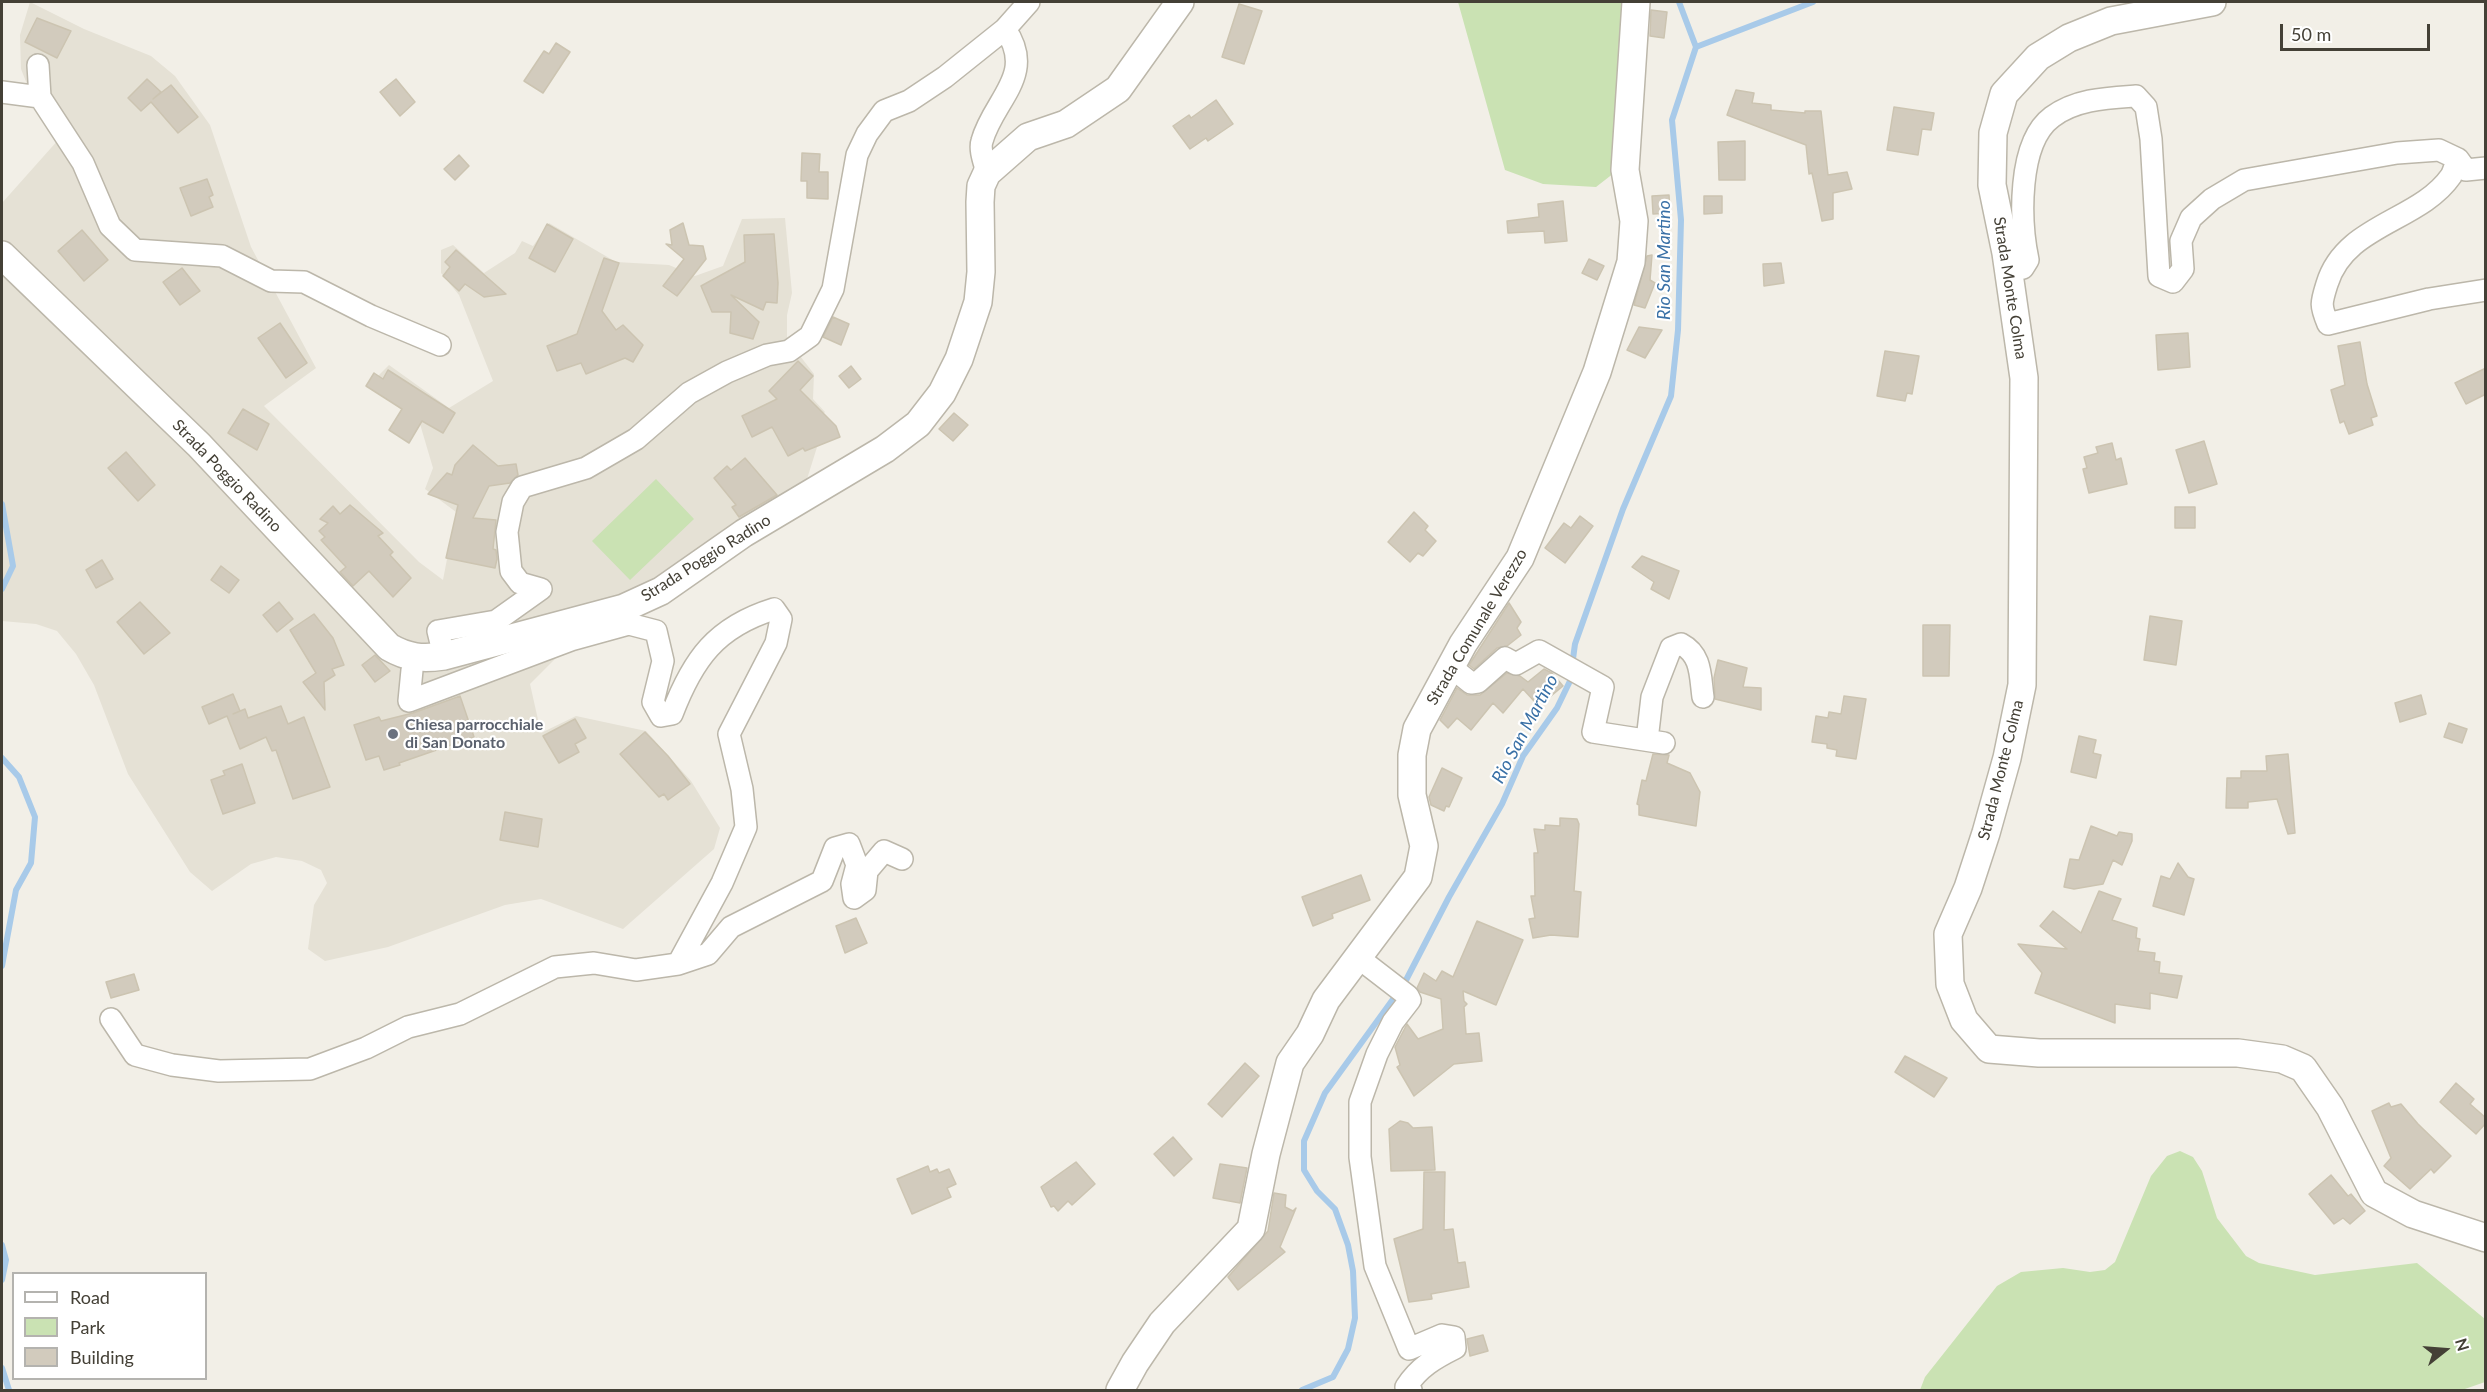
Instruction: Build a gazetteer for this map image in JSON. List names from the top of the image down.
{
  "streets": {
    "street": ["Strada Monte Colma", "Strada Poggio Radino", "Strada Comunale Verezzo"]
  },
  "water": ["Rio San Martino"],
  "places": ["Chiesa parrocchiale di San Donato"],
  "legend": ["Road", "Park", "Building"],
  "scale_bar": "50 m",
  "north": "right"
}
